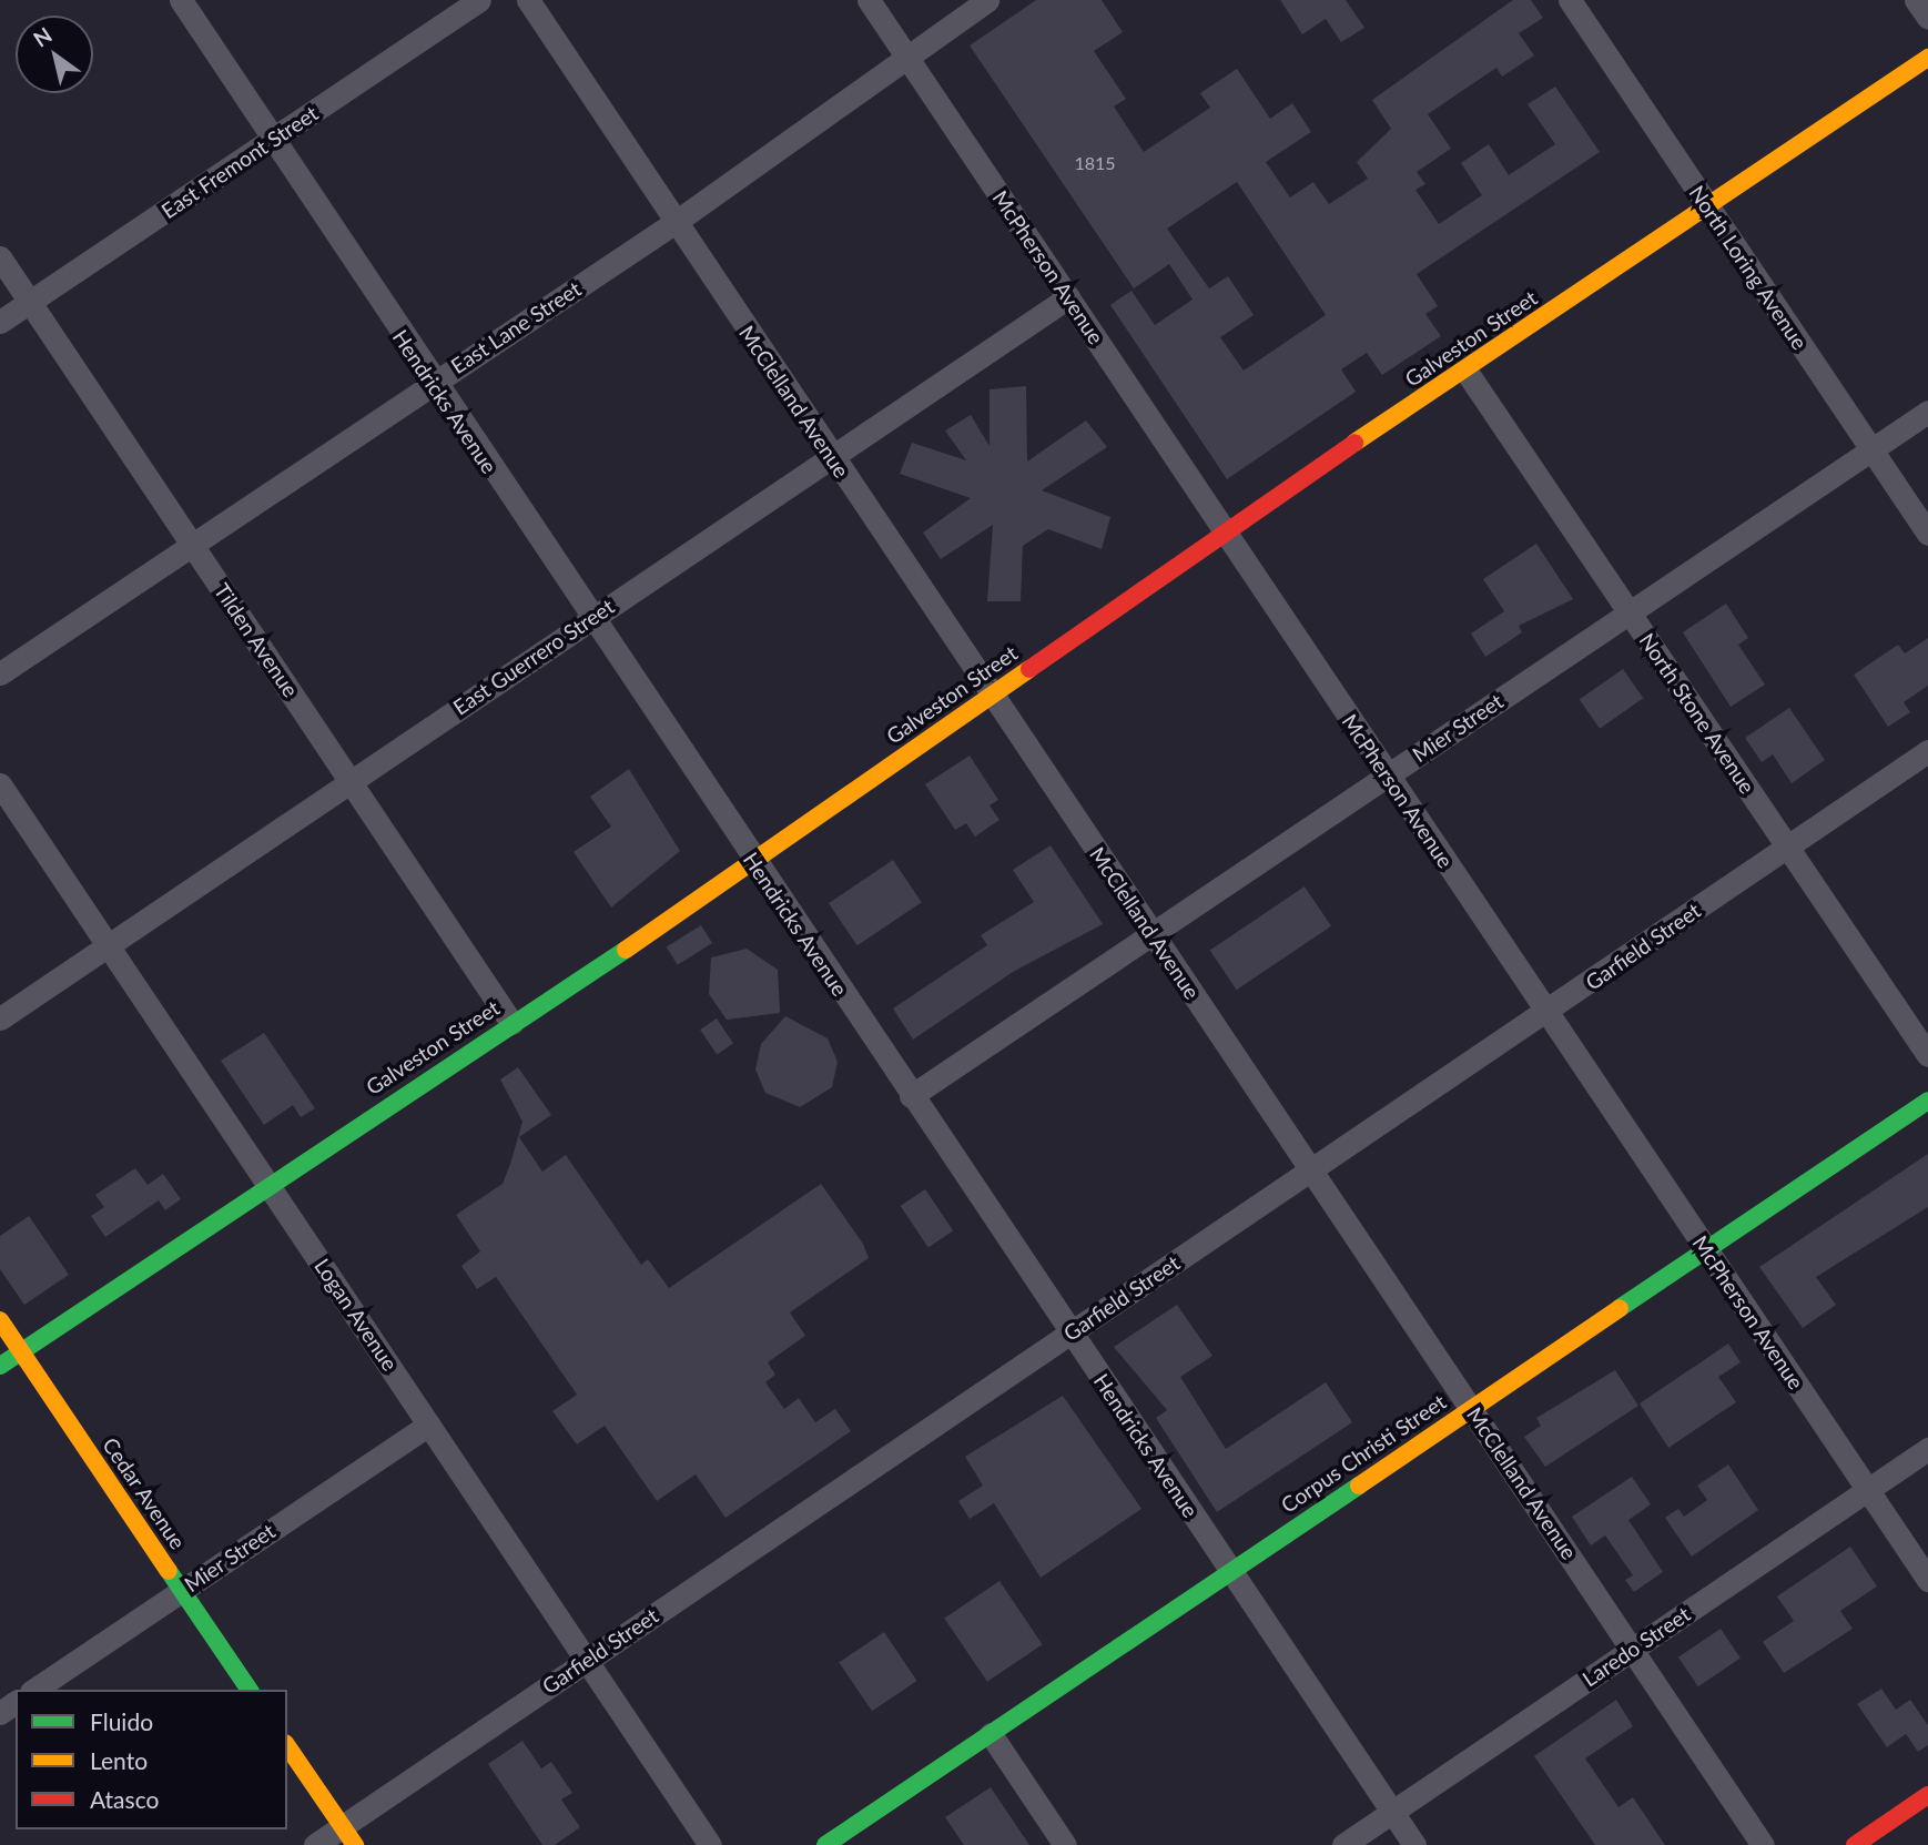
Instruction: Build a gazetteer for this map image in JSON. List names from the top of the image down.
{
  "streets": {
    "street": [
      "East Fremont Street",
      "McPherson Avenue",
      "North Loring Avenue",
      "East Lane Street",
      "Galveston Street",
      "Hendricks Avenue",
      "McClelland Avenue",
      "Tilden Avenue",
      "East Guerrero Street",
      "North Stone Avenue",
      "Mier Street",
      "Garfield Street",
      "Logan Avenue",
      "Corpus Christi Street",
      "Cedar Avenue",
      "Laredo Street"
    ]
  },
  "crossings": [
    ["East Fremont Street", "Hendricks Avenue"],
    ["East Fremont Street", "Tilden Avenue"],
    ["McPherson Avenue", "East Lane Street"],
    ["McPherson Avenue", "Galveston Street"],
    ["McPherson Avenue", "East Guerrero Street"],
    ["McPherson Avenue", "Mier Street"],
    ["McPherson Avenue", "Garfield Street"],
    ["McPherson Avenue", "Corpus Christi Street"],
    ["McPherson Avenue", "Laredo Street"],
    ["North Loring Avenue", "Galveston Street"],
    ["North Loring Avenue", "Mier Street"],
    ["East Lane Street", "Hendricks Avenue"],
    ["East Lane Street", "McClelland Avenue"],
    ["East Lane Street", "Tilden Avenue"],
    ["Galveston Street", "Hendricks Avenue"],
    ["Galveston Street", "McClelland Avenue"],
    ["Galveston Street", "Tilden Avenue"],
    ["Galveston Street", "North Stone Avenue"],
    ["Galveston Street", "Logan Avenue"],
    ["Galveston Street", "Cedar Avenue"],
    ["Hendricks Avenue", "East Guerrero Street"],
    ["Hendricks Avenue", "Mier Street"],
    ["Hendricks Avenue", "Garfield Street"],
    ["Hendricks Avenue", "Corpus Christi Street"],
    ["Hendricks Avenue", "Laredo Street"],
    ["McClelland Avenue", "East Guerrero Street"],
    ["McClelland Avenue", "Mier Street"],
    ["McClelland Avenue", "Garfield Street"],
    ["McClelland Avenue", "Corpus Christi Street"],
    ["McClelland Avenue", "Laredo Street"],
    ["Tilden Avenue", "East Guerrero Street"],
    ["East Guerrero Street", "Logan Avenue"],
    ["North Stone Avenue", "Mier Street"],
    ["North Stone Avenue", "Garfield Street"],
    ["Mier Street", "Logan Avenue"],
    ["Mier Street", "Cedar Avenue"],
    ["Garfield Street", "Logan Avenue"]
  ],
  "house_numbers": ["1815"],
  "legend": ["Fluido", "Lento", "Atasco"],
  "north": "top left"
}
